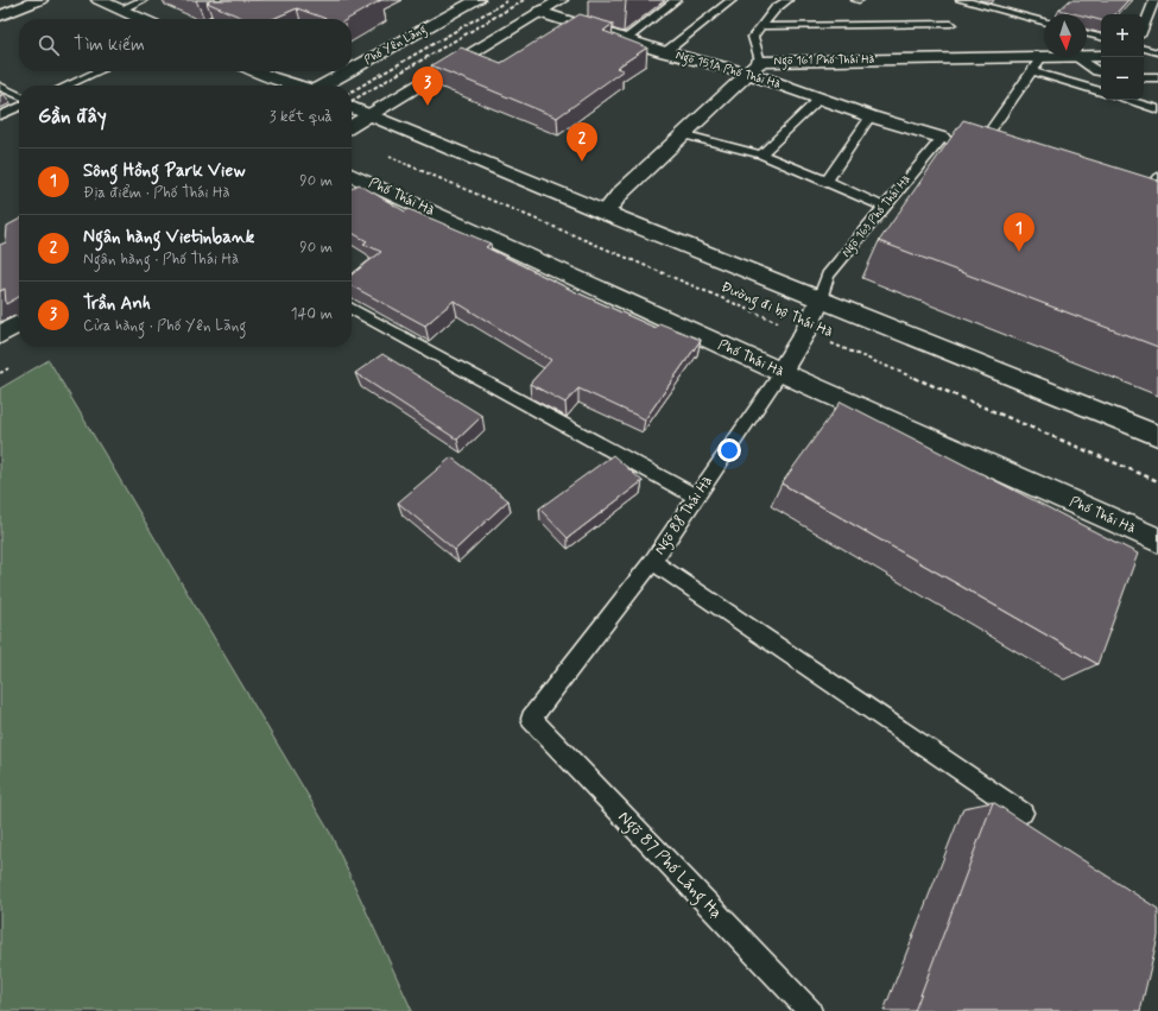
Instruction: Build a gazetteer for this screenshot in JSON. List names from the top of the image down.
{
  "streets": {
    "street": [
      "Phố Yên Lãng",
      "Ngõ 161 Phố Thái Hà",
      "Ngõ 151A Phố Thái Hà",
      "Phố Thái Hà",
      "Ngõ 88 Thái Hà"
    ],
    "lane": ["Ngõ 163 Phố Thái Hà", "Ngõ 87 Phố Láng Hạ"],
    "path": ["Đường đi bộ Thái Hà"]
  },
  "crossings": [
    ["Ngõ 161 Phố Thái Hà", "Ngõ 151A Phố Thái Hà"],
    ["Ngõ 151A Phố Thái Hà", "Ngõ 163 Phố Thái Hà"],
    ["Phố Thái Hà", "Ngõ 88 Thái Hà"],
    ["Ngõ 163 Phố Thái Hà", "Ngõ 88 Thái Hà"],
    ["Đường đi bộ Thái Hà", "Ngõ 88 Thái Hà"],
    ["Ngõ 88 Thái Hà", "Ngõ 87 Phố Láng Hạ"]
  ],
  "north": "bottom",
  "page": {
    "map_buttons": ["+", "−"],
    "search": "Tìm kiếm",
    "pins": ["3", "2", "1"],
    "heading": ["Gần đây", "3 kết quả"],
    "list": [
      {
        "mark": "1",
        "name": "Sông Hồng Park View",
        "note": "Địa điểm · Phố Thái Hà",
        "value": "90 m"
      },
      {
        "mark": "2",
        "name": "Ngân hàng Vietinbank",
        "note": "Ngân hàng · Phố Thái Hà",
        "value": "90 m"
      },
      {
        "mark": "3",
        "name": "Trần Anh",
        "note": "Cửa hàng · Phố Yên Lãng",
        "value": "140 m"
      }
    ]
  }
}
